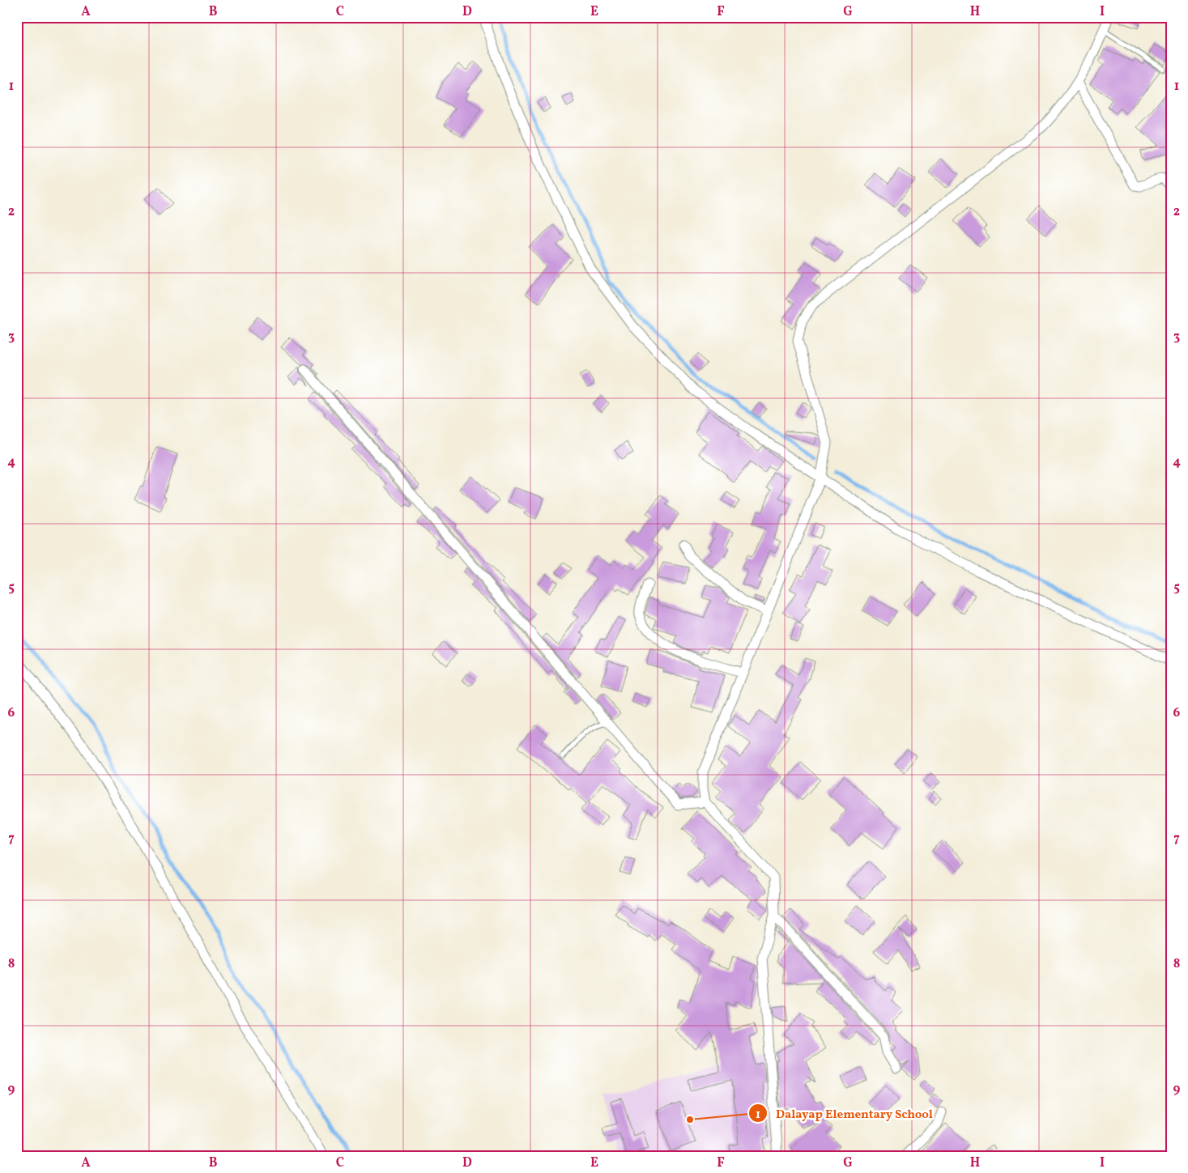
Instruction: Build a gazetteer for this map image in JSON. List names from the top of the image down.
{
  "places": ["Dalayap Elementary School"],
  "grid": {
    "columns": [
      "A",
      "B",
      "C",
      "D",
      "E",
      "F",
      "G",
      "H",
      "I"
    ],
    "rows": [
      "1",
      "2",
      "3",
      "4",
      "5",
      "6",
      "7",
      "8",
      "9"
    ]
  }
}
